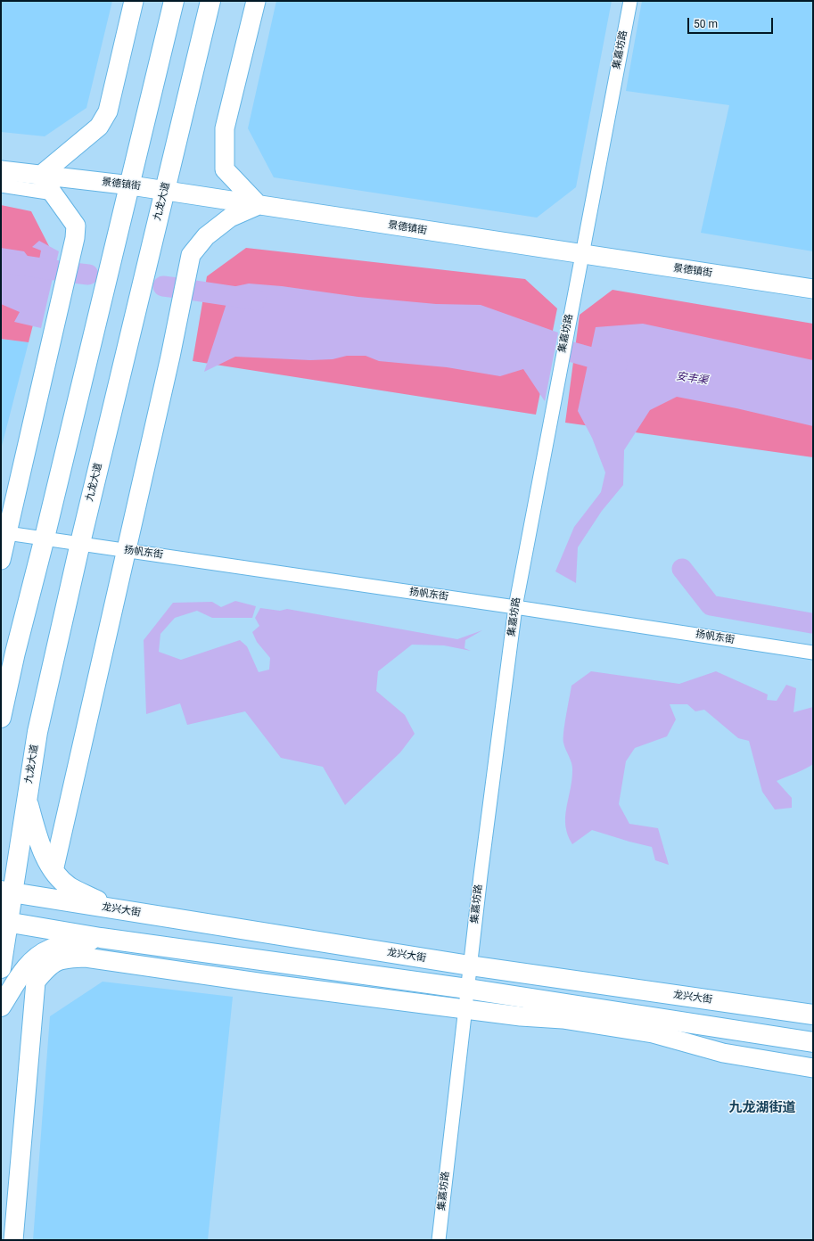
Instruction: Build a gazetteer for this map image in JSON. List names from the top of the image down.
{
  "streets": {
    "main road": ["景德镇街", "九龙大道", "龙兴大街"],
    "street": ["集嘉坊路", "扬帆东街"]
  },
  "crossings": [
    ["集嘉坊路", "景德镇街"],
    ["集嘉坊路", "扬帆东街"],
    ["集嘉坊路", "龙兴大街"],
    ["景德镇街", "九龙大道"],
    ["九龙大道", "扬帆东街"],
    ["九龙大道", "龙兴大街"]
  ],
  "districts": ["九龙湖街道"],
  "water": ["安丰渠"],
  "scale_bar": "50 m"
}
